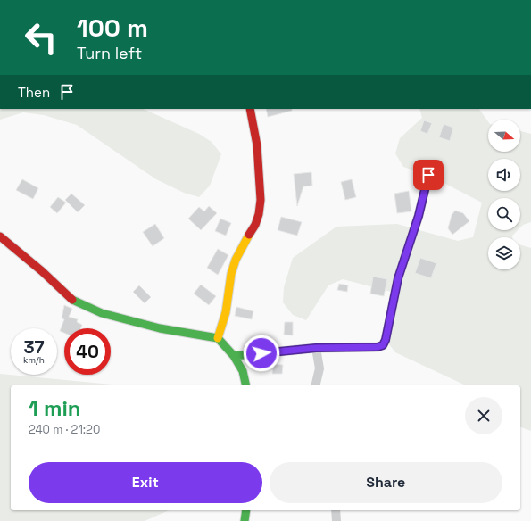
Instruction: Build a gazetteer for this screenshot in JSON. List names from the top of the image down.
{
  "north": "right",
  "page": {
    "turn": ["100 m", "Turn left"],
    "then": "Then",
    "speed": "37 km/h",
    "limit": "40",
    "heading": ["1 min", "240 m · 21:20"],
    "buttons": ["Exit", "Share"]
  }
}
